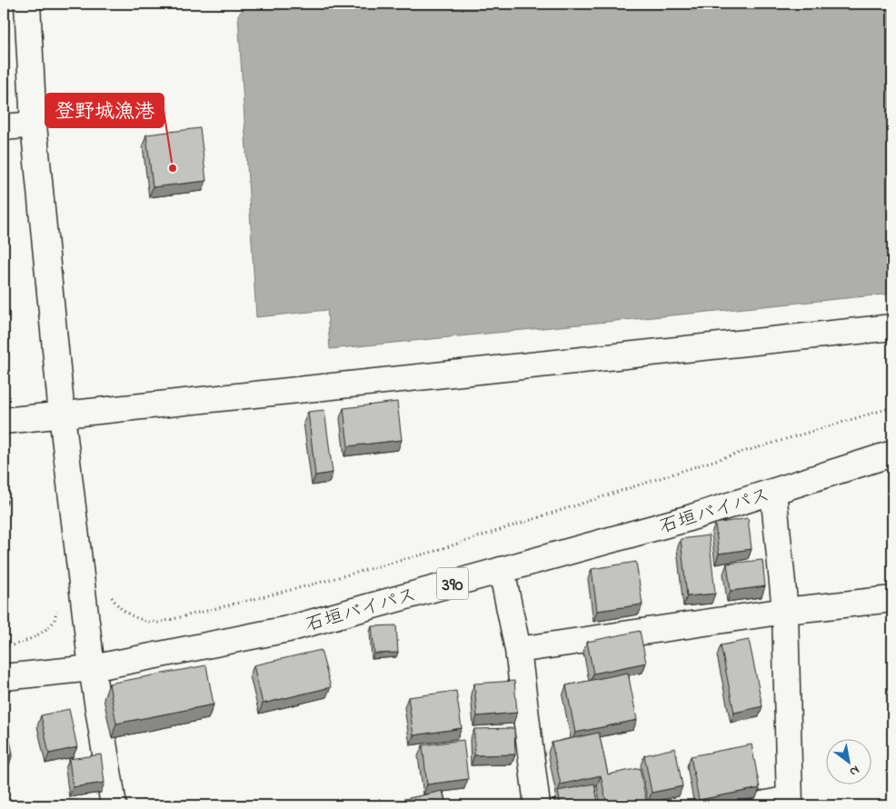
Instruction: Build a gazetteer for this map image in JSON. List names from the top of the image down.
{
  "streets": {
    "main road": ["石垣バイパス", "390"]
  },
  "places": ["登野城漁港"],
  "north": "bottom right"
}
